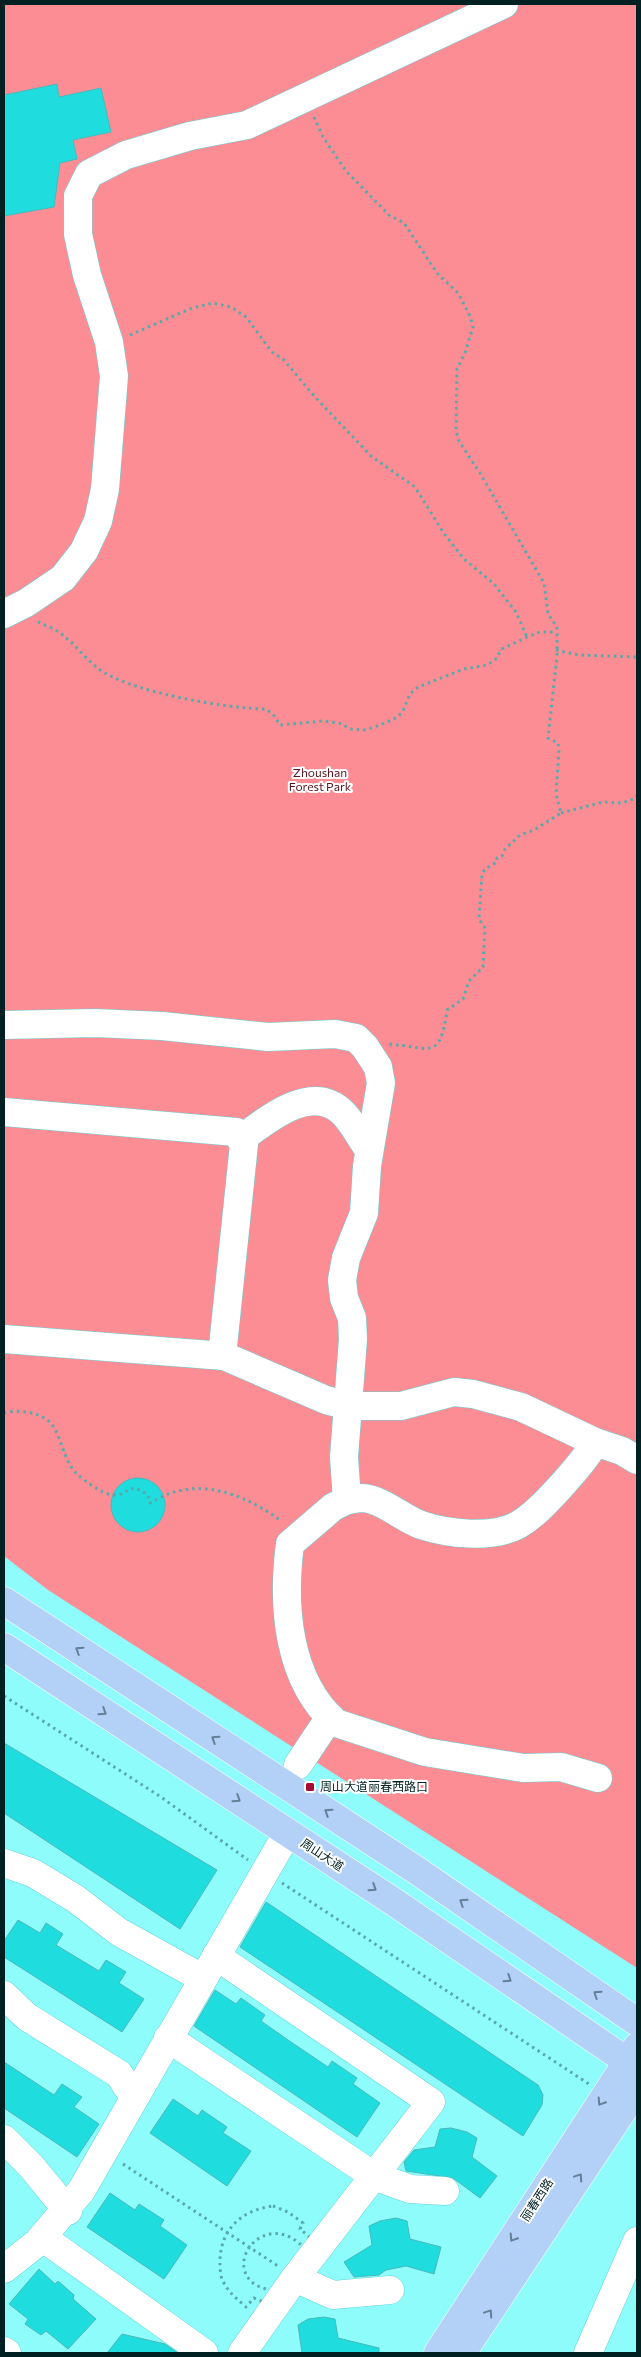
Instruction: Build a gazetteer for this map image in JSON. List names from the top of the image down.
{
  "streets": {
    "main road": ["周山大道", "丽春西路"]
  },
  "crossings": [
    ["周山大道", "丽春西路"]
  ],
  "parks": ["Zhoushan Forest Park"],
  "places": {
    "transit": ["周山大道丽春西路口"]
  }
}
